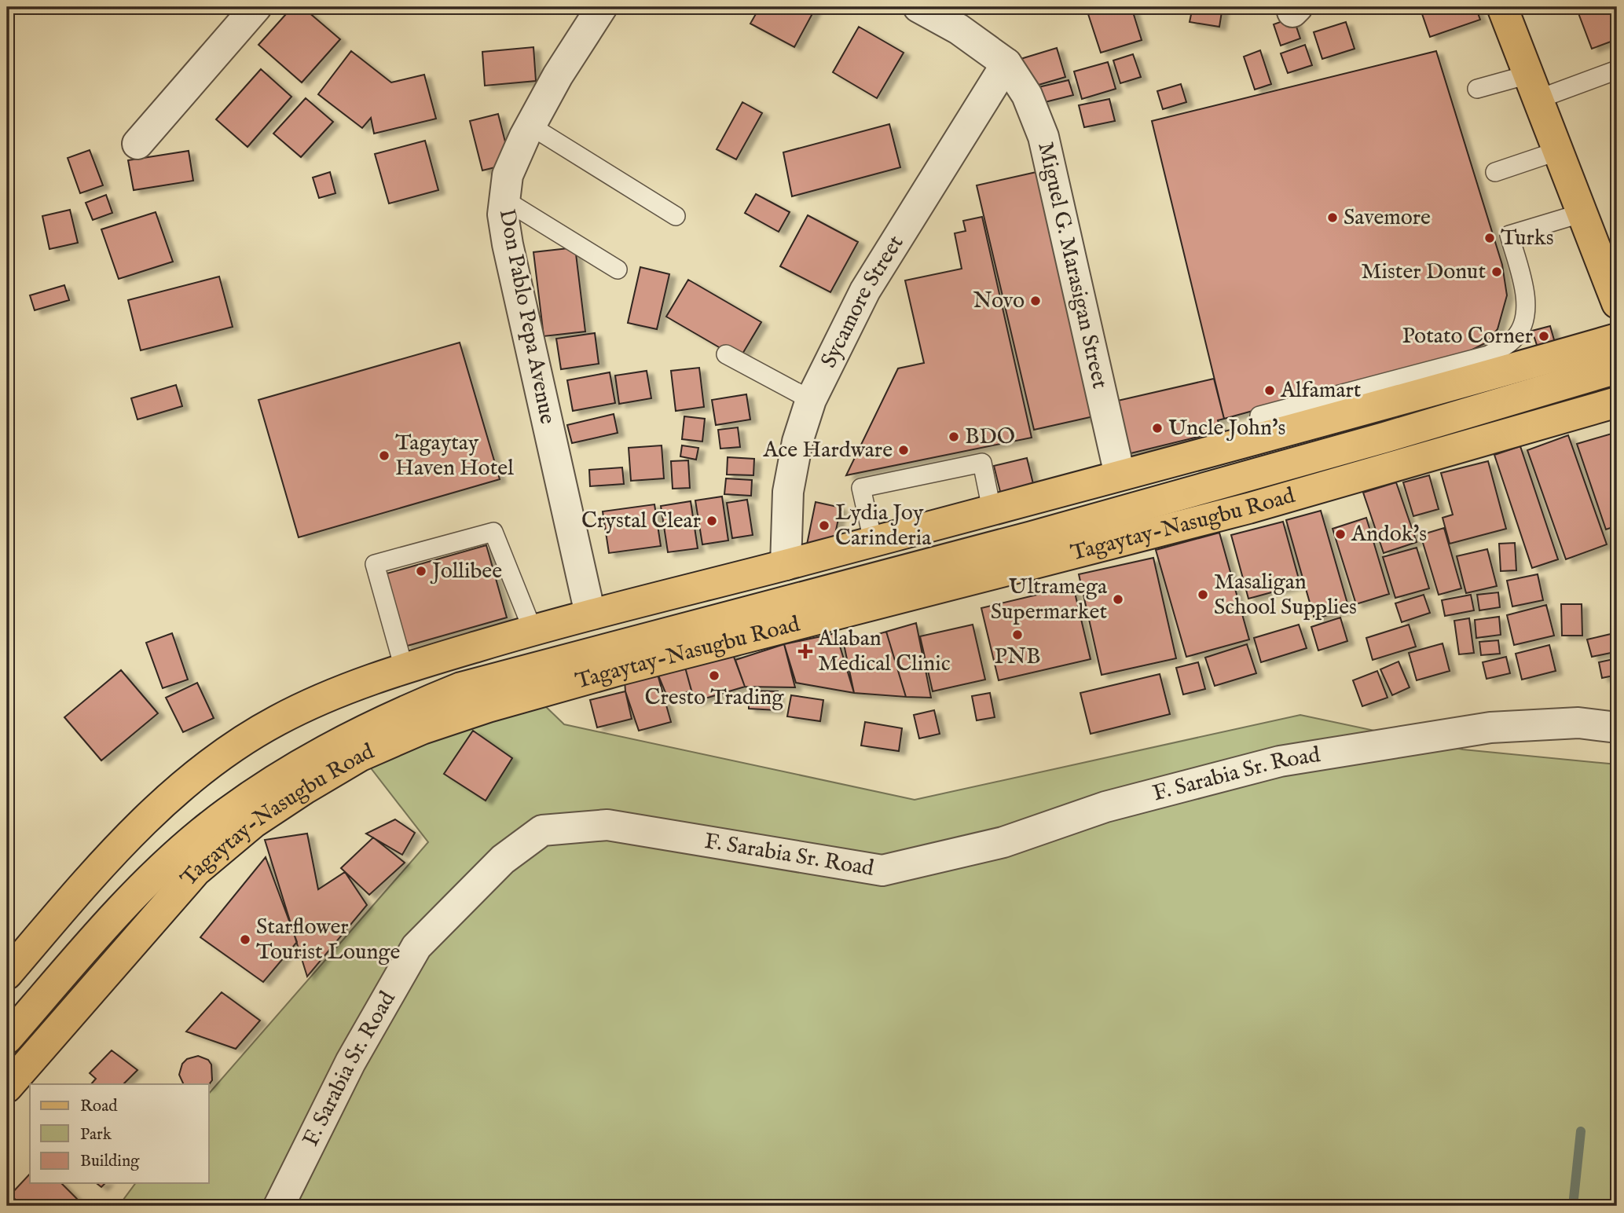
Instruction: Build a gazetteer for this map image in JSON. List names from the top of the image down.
{
  "streets": {
    "main road": ["Tagaytay-Nasugbu Road"],
    "street": [
      "Miguel G. Marasigan Street",
      "Sycamore Street",
      "Don Pablo Pepa Avenue",
      "F. Sarabia Sr. Road"
    ]
  },
  "crossings": [
    ["Miguel G. Marasigan Street", "Sycamore Street"]
  ],
  "places": {
    "other": [
      "Savemore",
      "Turks",
      "Mister Donut",
      "Novo",
      "Potato Corner",
      "Alfamart",
      "Uncle John's",
      "BDO",
      "Ace Hardware",
      "Tagaytay Haven Hotel",
      "Crystal Clear",
      "Lydia Joy Carinderia",
      "Andok's",
      "Jollibee",
      "Masaligan School Supplies",
      "Ultramega Supermarket",
      "PNB",
      "Cresto Trading",
      "Starflower Tourist Lounge"
    ],
    "health": ["Alaban Medical Clinic"]
  },
  "legend": ["Road", "Park", "Building"]
}
